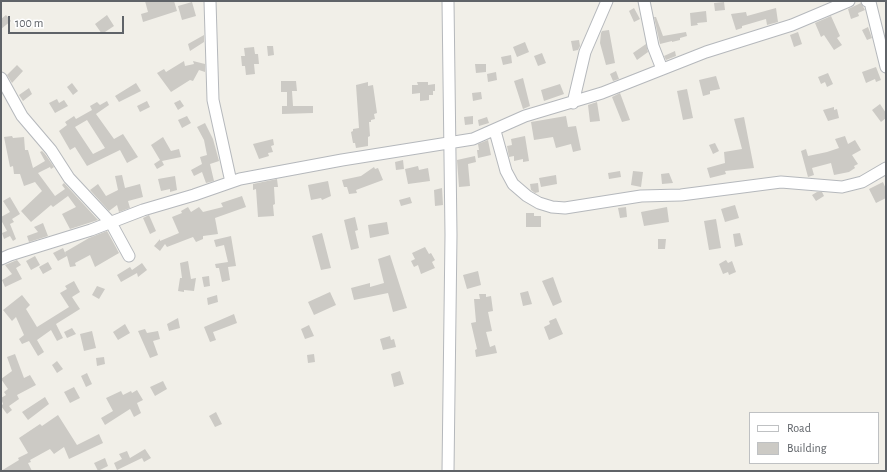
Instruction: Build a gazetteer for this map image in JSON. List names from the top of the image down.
{
  "legend": ["Road", "Building"],
  "scale_bar": "100 m"
}
